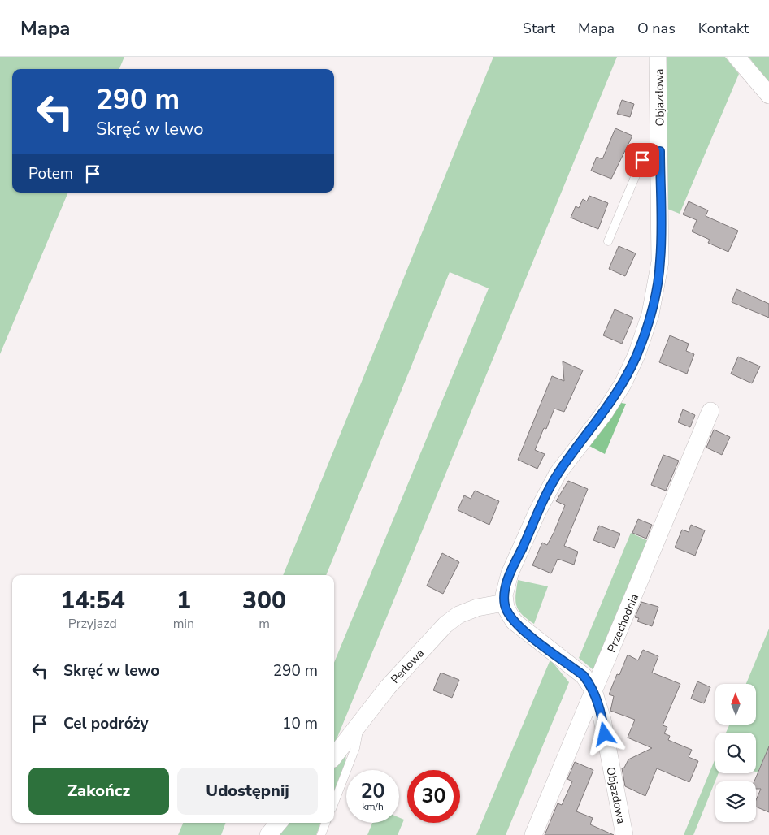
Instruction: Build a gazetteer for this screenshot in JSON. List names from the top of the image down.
{
  "streets": {
    "street": ["Objazdowa", "Przechodnia", "Perłowa"]
  },
  "crossings": [
    ["Objazdowa", "Przechodnia"],
    ["Objazdowa", "Perłowa"]
  ],
  "north": "top",
  "page": {
    "header": "Mapa",
    "nav": [
      "Start",
      "Mapa",
      "O nas",
      "Kontakt"
    ],
    "turn": ["290 m", "Skręć w lewo"],
    "then": "Potem",
    "eta": [
      "14:54",
      "Przyjazd",
      "1",
      "min",
      "300",
      "m"
    ],
    "list": [
      {
        "name": "Skręć w lewo",
        "value": "290 m"
      },
      {
        "name": "Cel podróży",
        "value": "10 m"
      }
    ],
    "buttons": ["Zakończ", "Udostępnij"],
    "speed": "20 km/h",
    "limit": "30"
  }
}
